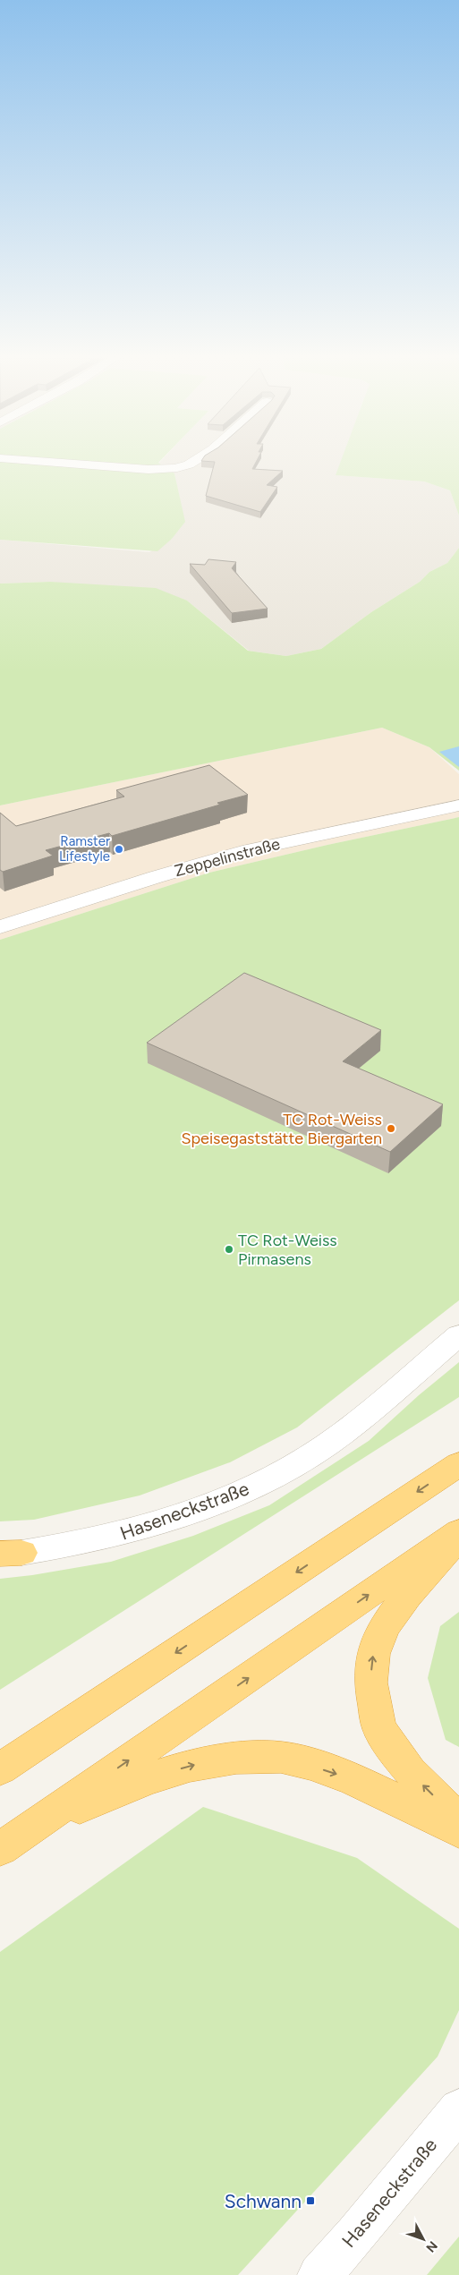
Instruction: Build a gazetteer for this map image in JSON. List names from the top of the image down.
{
  "streets": {
    "street": ["Zeppelinstraße", "Haseneckstraße"]
  },
  "places": {
    "other": ["Ramster Lifestyle", "TC Rot-Weiss Speisegaststätte Biergarten", "TC Rot-Weiss Pirmasens"],
    "transit": ["Schwann"]
  },
  "north": "bottom right"
}
